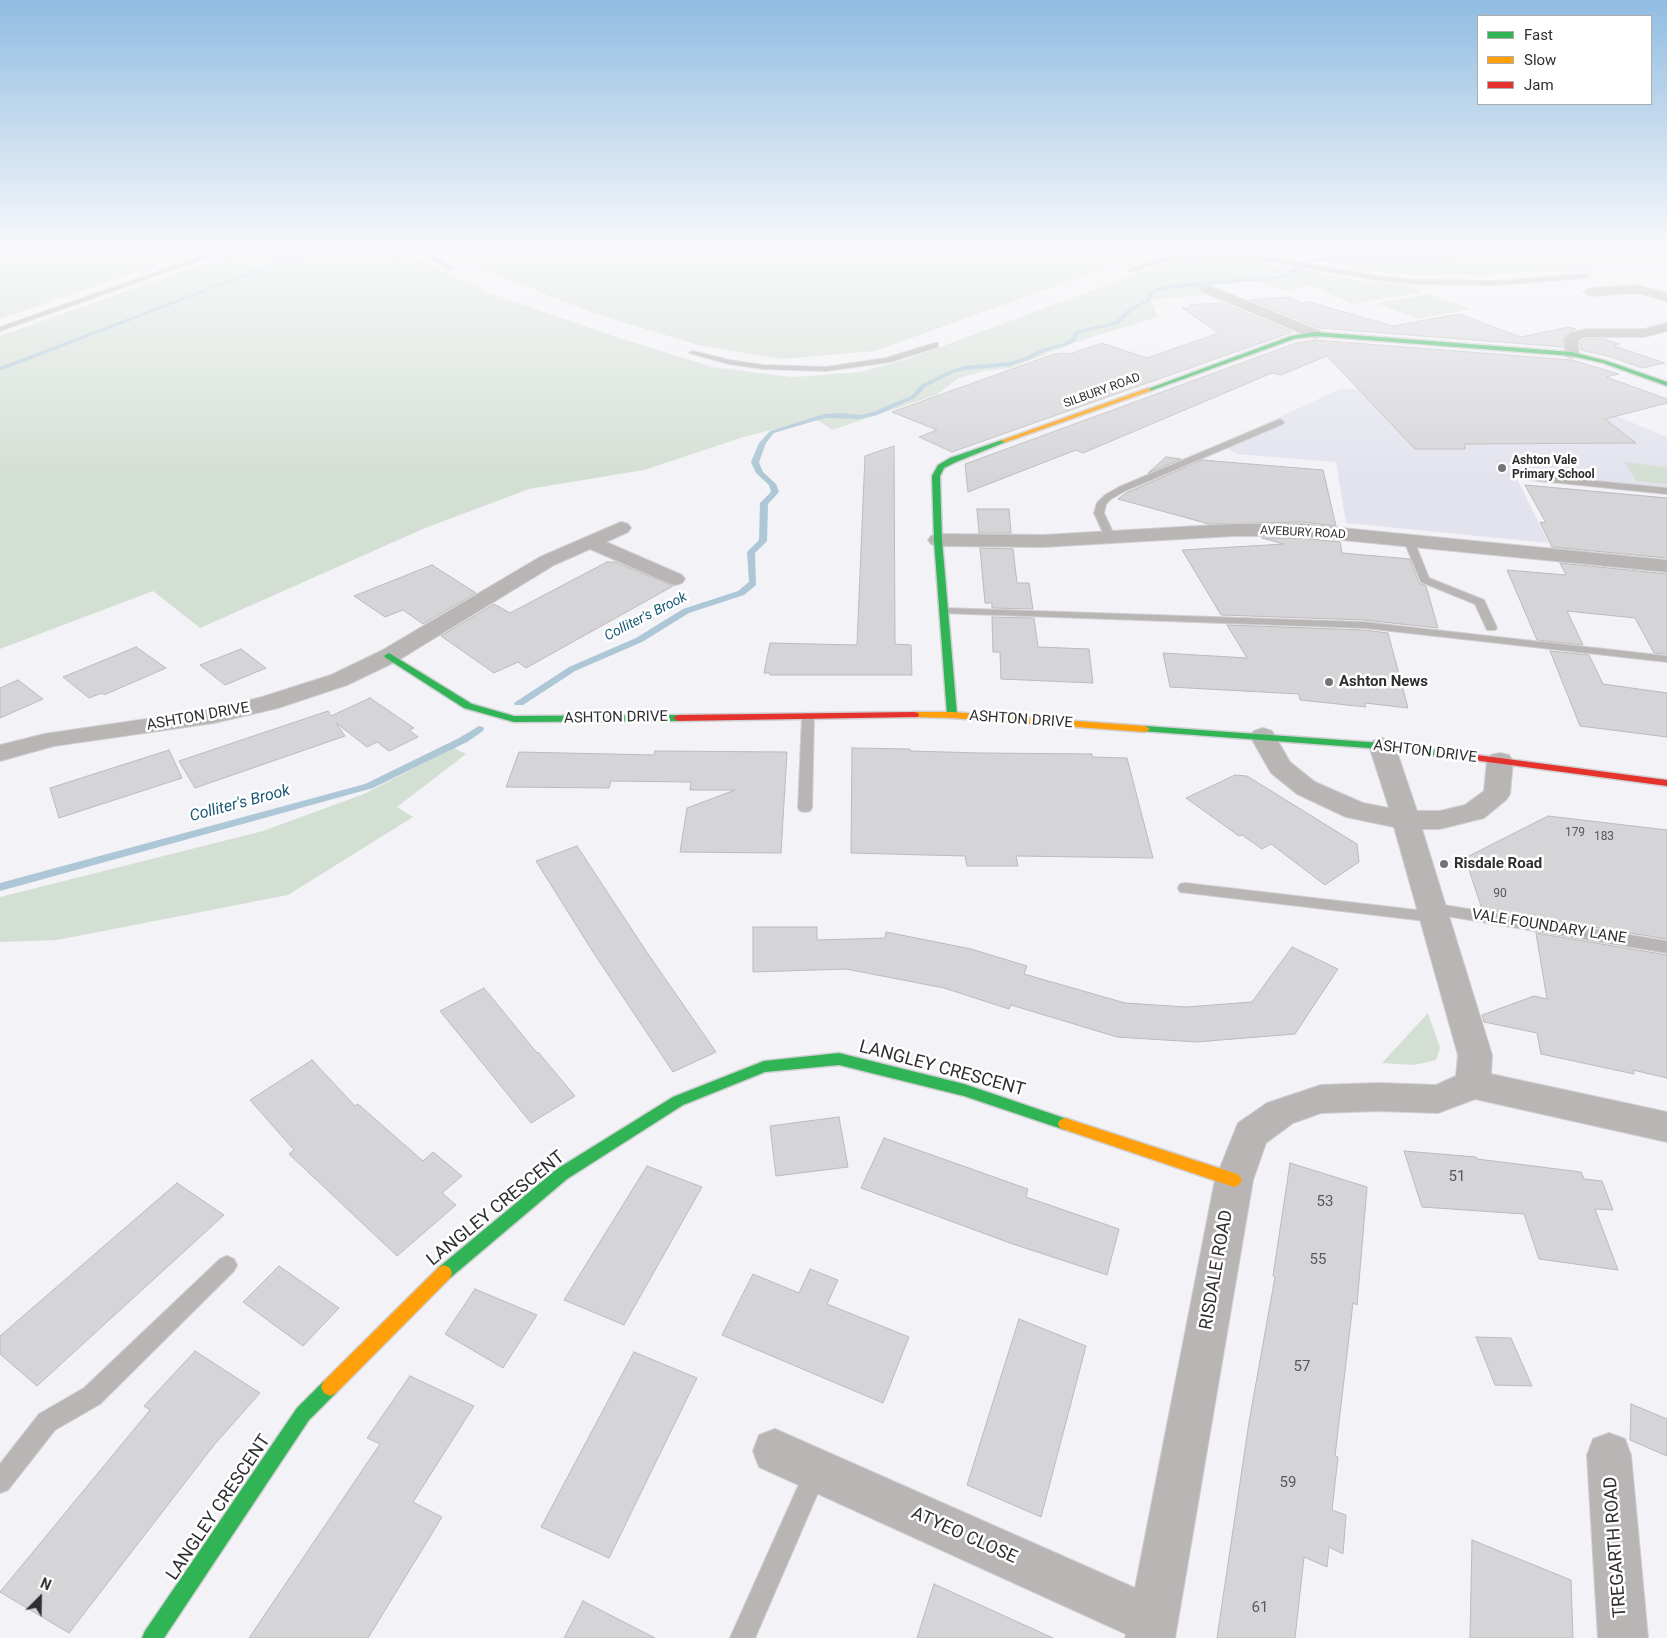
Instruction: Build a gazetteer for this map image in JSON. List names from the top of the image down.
{
  "streets": {
    "street": [
      "SILBURY ROAD",
      "AVEBURY ROAD",
      "ASHTON DRIVE",
      "LANGLEY CRESCENT",
      "RISDALE ROAD",
      "ATYEO CLOSE",
      "TREGARTH ROAD"
    ],
    "lane": ["VALE FOUNDARY LANE"]
  },
  "crossings": [
    ["SILBURY ROAD", "AVEBURY ROAD"],
    ["SILBURY ROAD", "ASHTON DRIVE"],
    ["LANGLEY CRESCENT", "RISDALE ROAD"],
    ["RISDALE ROAD", "ATYEO CLOSE"]
  ],
  "water": ["Colliter's Brook"],
  "places": ["Ashton Vale Primary School", "Ashton News", "Risdale Road"],
  "house_numbers": [
    "179",
    "183",
    "90",
    "51",
    "53",
    "55",
    "57",
    "59",
    "61"
  ],
  "legend": ["Fast", "Slow", "Jam"],
  "north": "top right"
}
